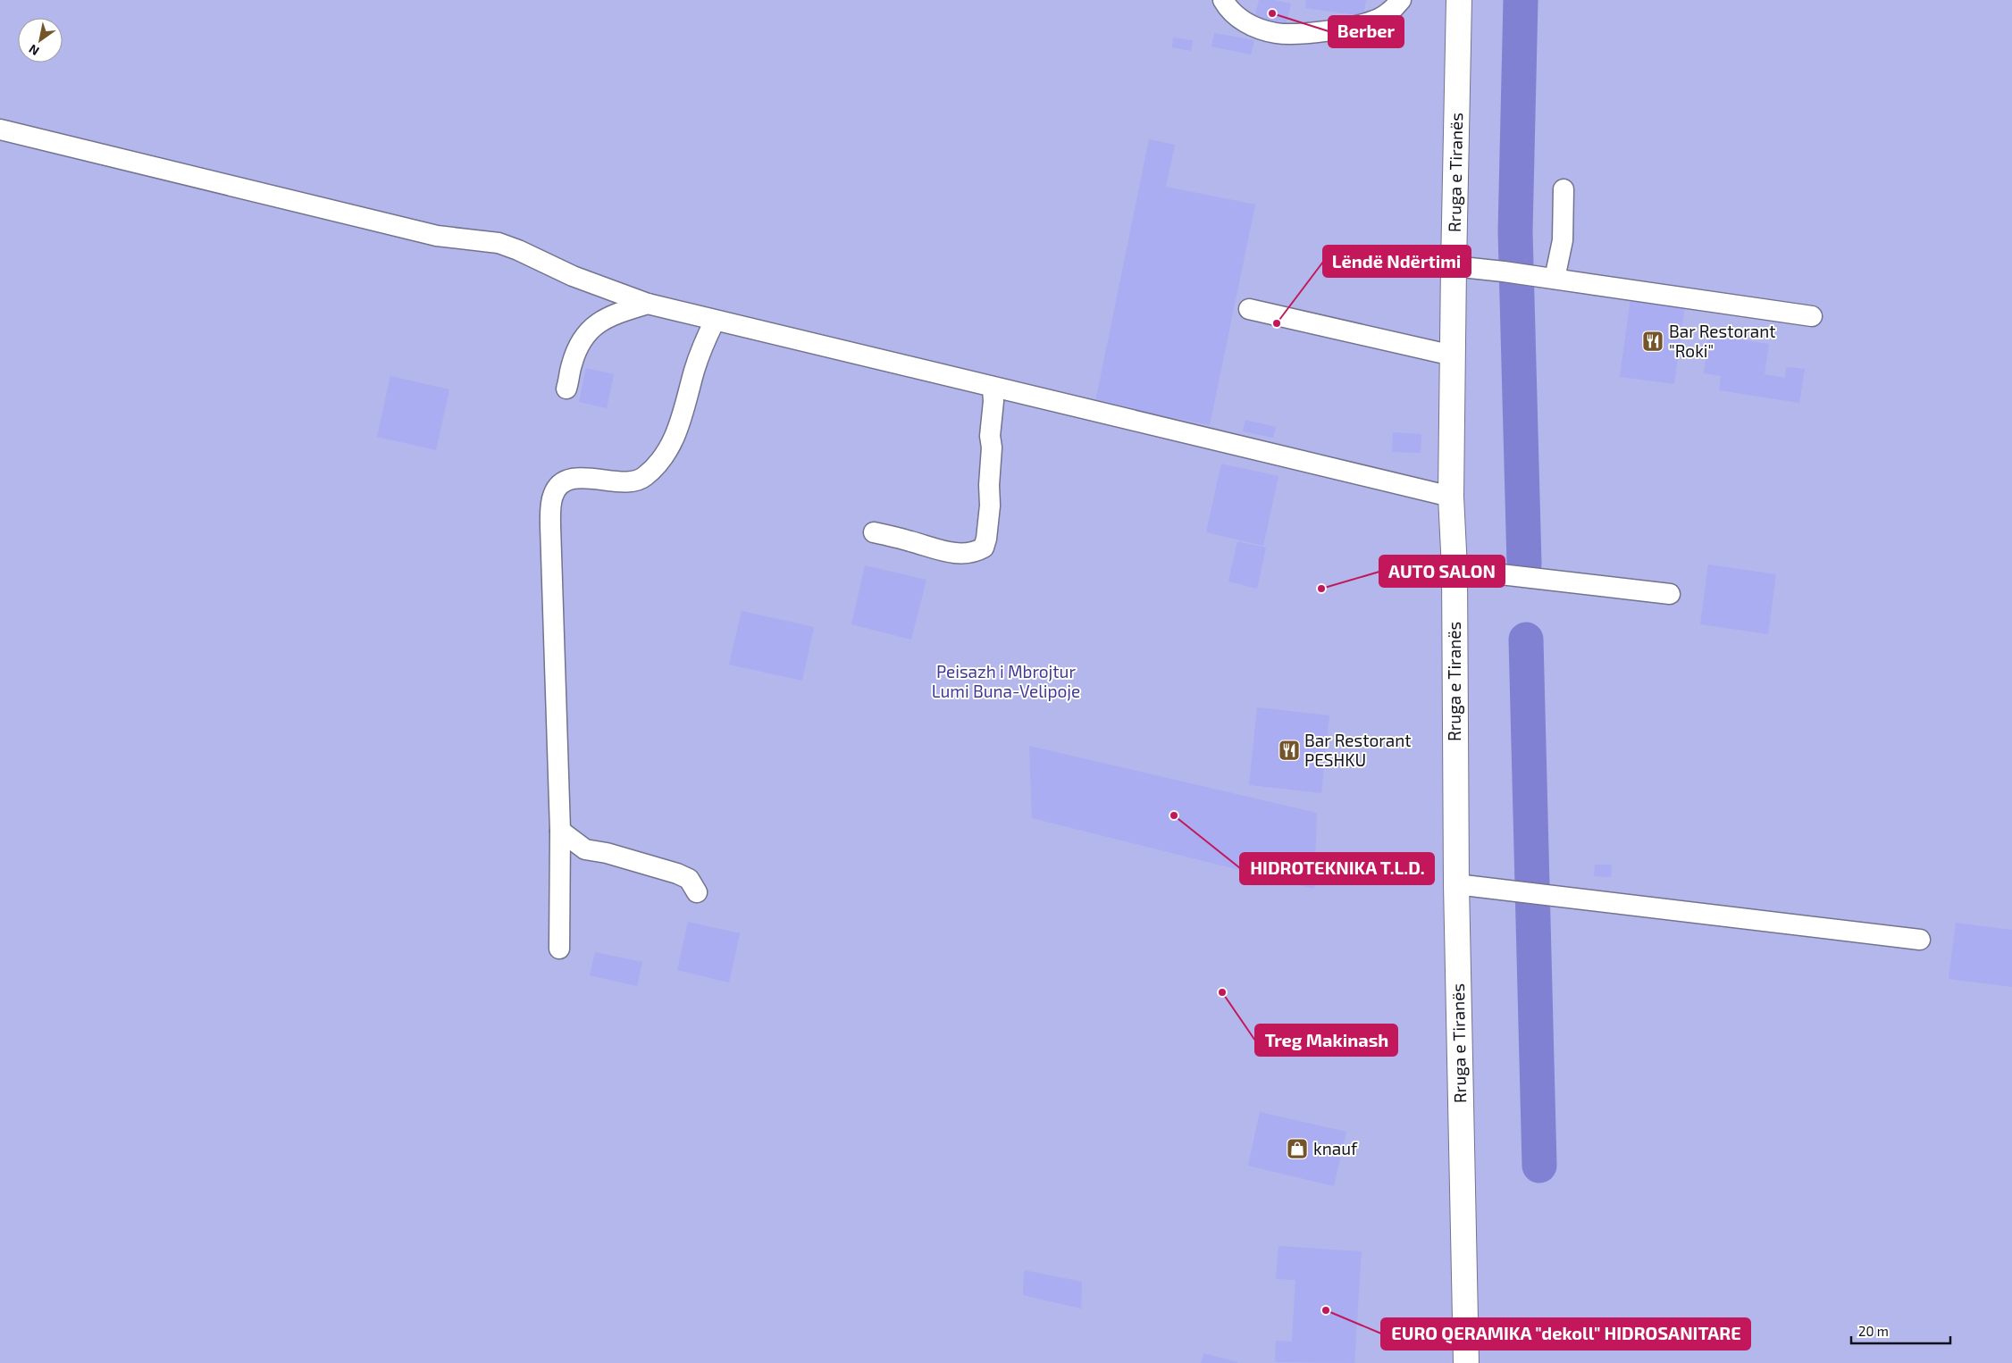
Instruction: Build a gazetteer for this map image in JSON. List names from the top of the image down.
{
  "streets": {
    "main road": ["Rruga e Tiranës"]
  },
  "parks": ["Peisazh i Mbrojtur Lumi Buna-Velipoje"],
  "places": {
    "other": [
      "Berber",
      "Lëndë Ndërtimi",
      "AUTO SALON",
      "HIDROTEKNIKA T.L.D.",
      "Treg Makinash",
      "EURO QERAMIKA \"dekoll\" HIDROSANITARE"
    ],
    "restaurant": ["Bar Restorant \"Roki\"", "Bar Restorant PESHKU"],
    "shop": ["knauf"]
  },
  "scale_bar": "20 m",
  "north": "bottom left"
}
